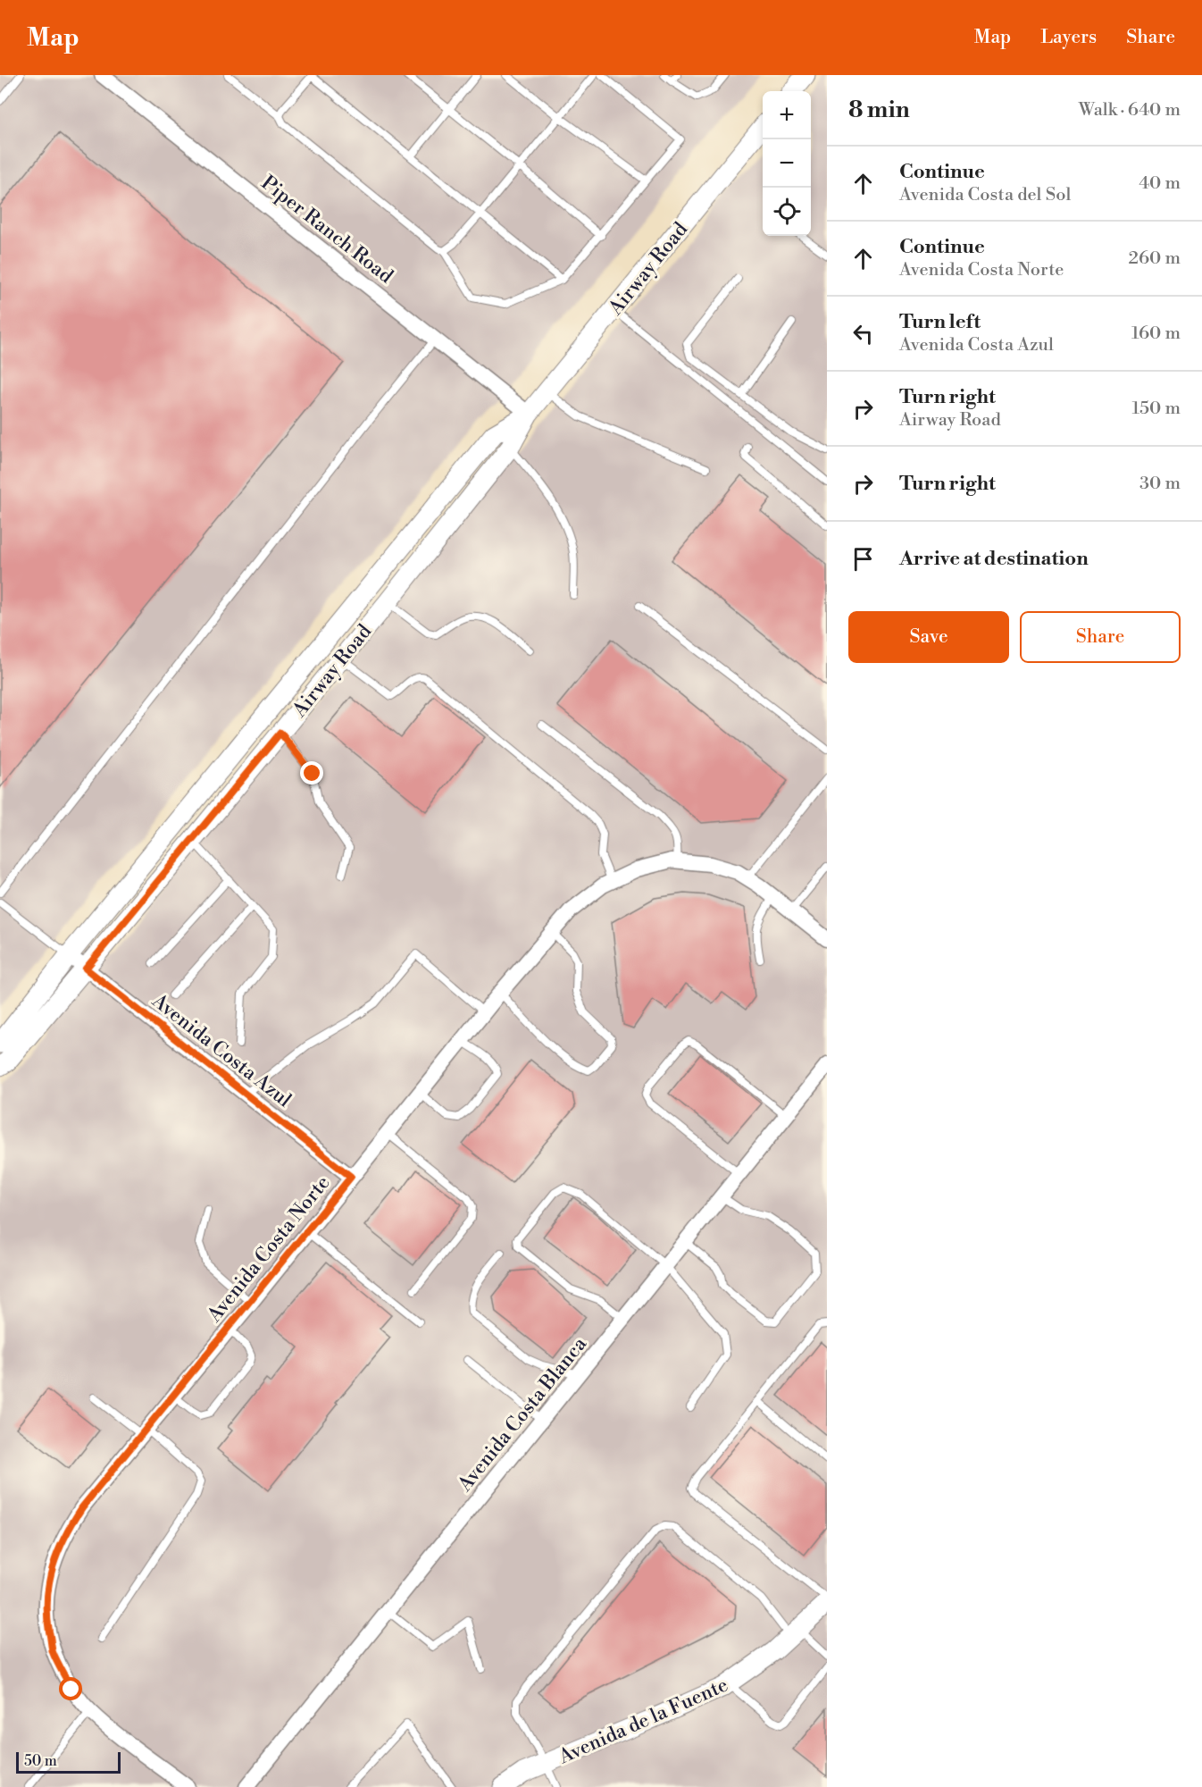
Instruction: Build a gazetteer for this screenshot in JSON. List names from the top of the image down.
{
  "streets": {
    "street": [
      "Piper Ranch Road",
      "Airway Road",
      "Avenida Costa Azul",
      "Avenida Costa Norte",
      "Avenida Costa Blanca",
      "Avenida de la Fuente"
    ]
  },
  "crossings": [
    ["Piper Ranch Road", "Airway Road"],
    ["Airway Road", "Avenida Costa Azul"],
    ["Avenida Costa Azul", "Avenida Costa Norte"]
  ],
  "scale_bar": "50 m",
  "page": {
    "header": "Map",
    "nav": ["Map", "Layers", "Share"],
    "heading": ["8 min", "Walk · 640 m"],
    "map_buttons": ["+", "−"],
    "list": [
      ["Continue", "Avenida Costa del Sol", "40 m"],
      ["Continue", "Avenida Costa Norte", "260 m"],
      ["Turn left", "Avenida Costa Azul", "160 m"],
      ["Turn right", "Airway Road", "150 m"],
      ["Turn right", "30 m"],
      "Arrive at destination"
    ],
    "buttons": ["Save", "Share"],
    "scale": "50 m"
  }
}
